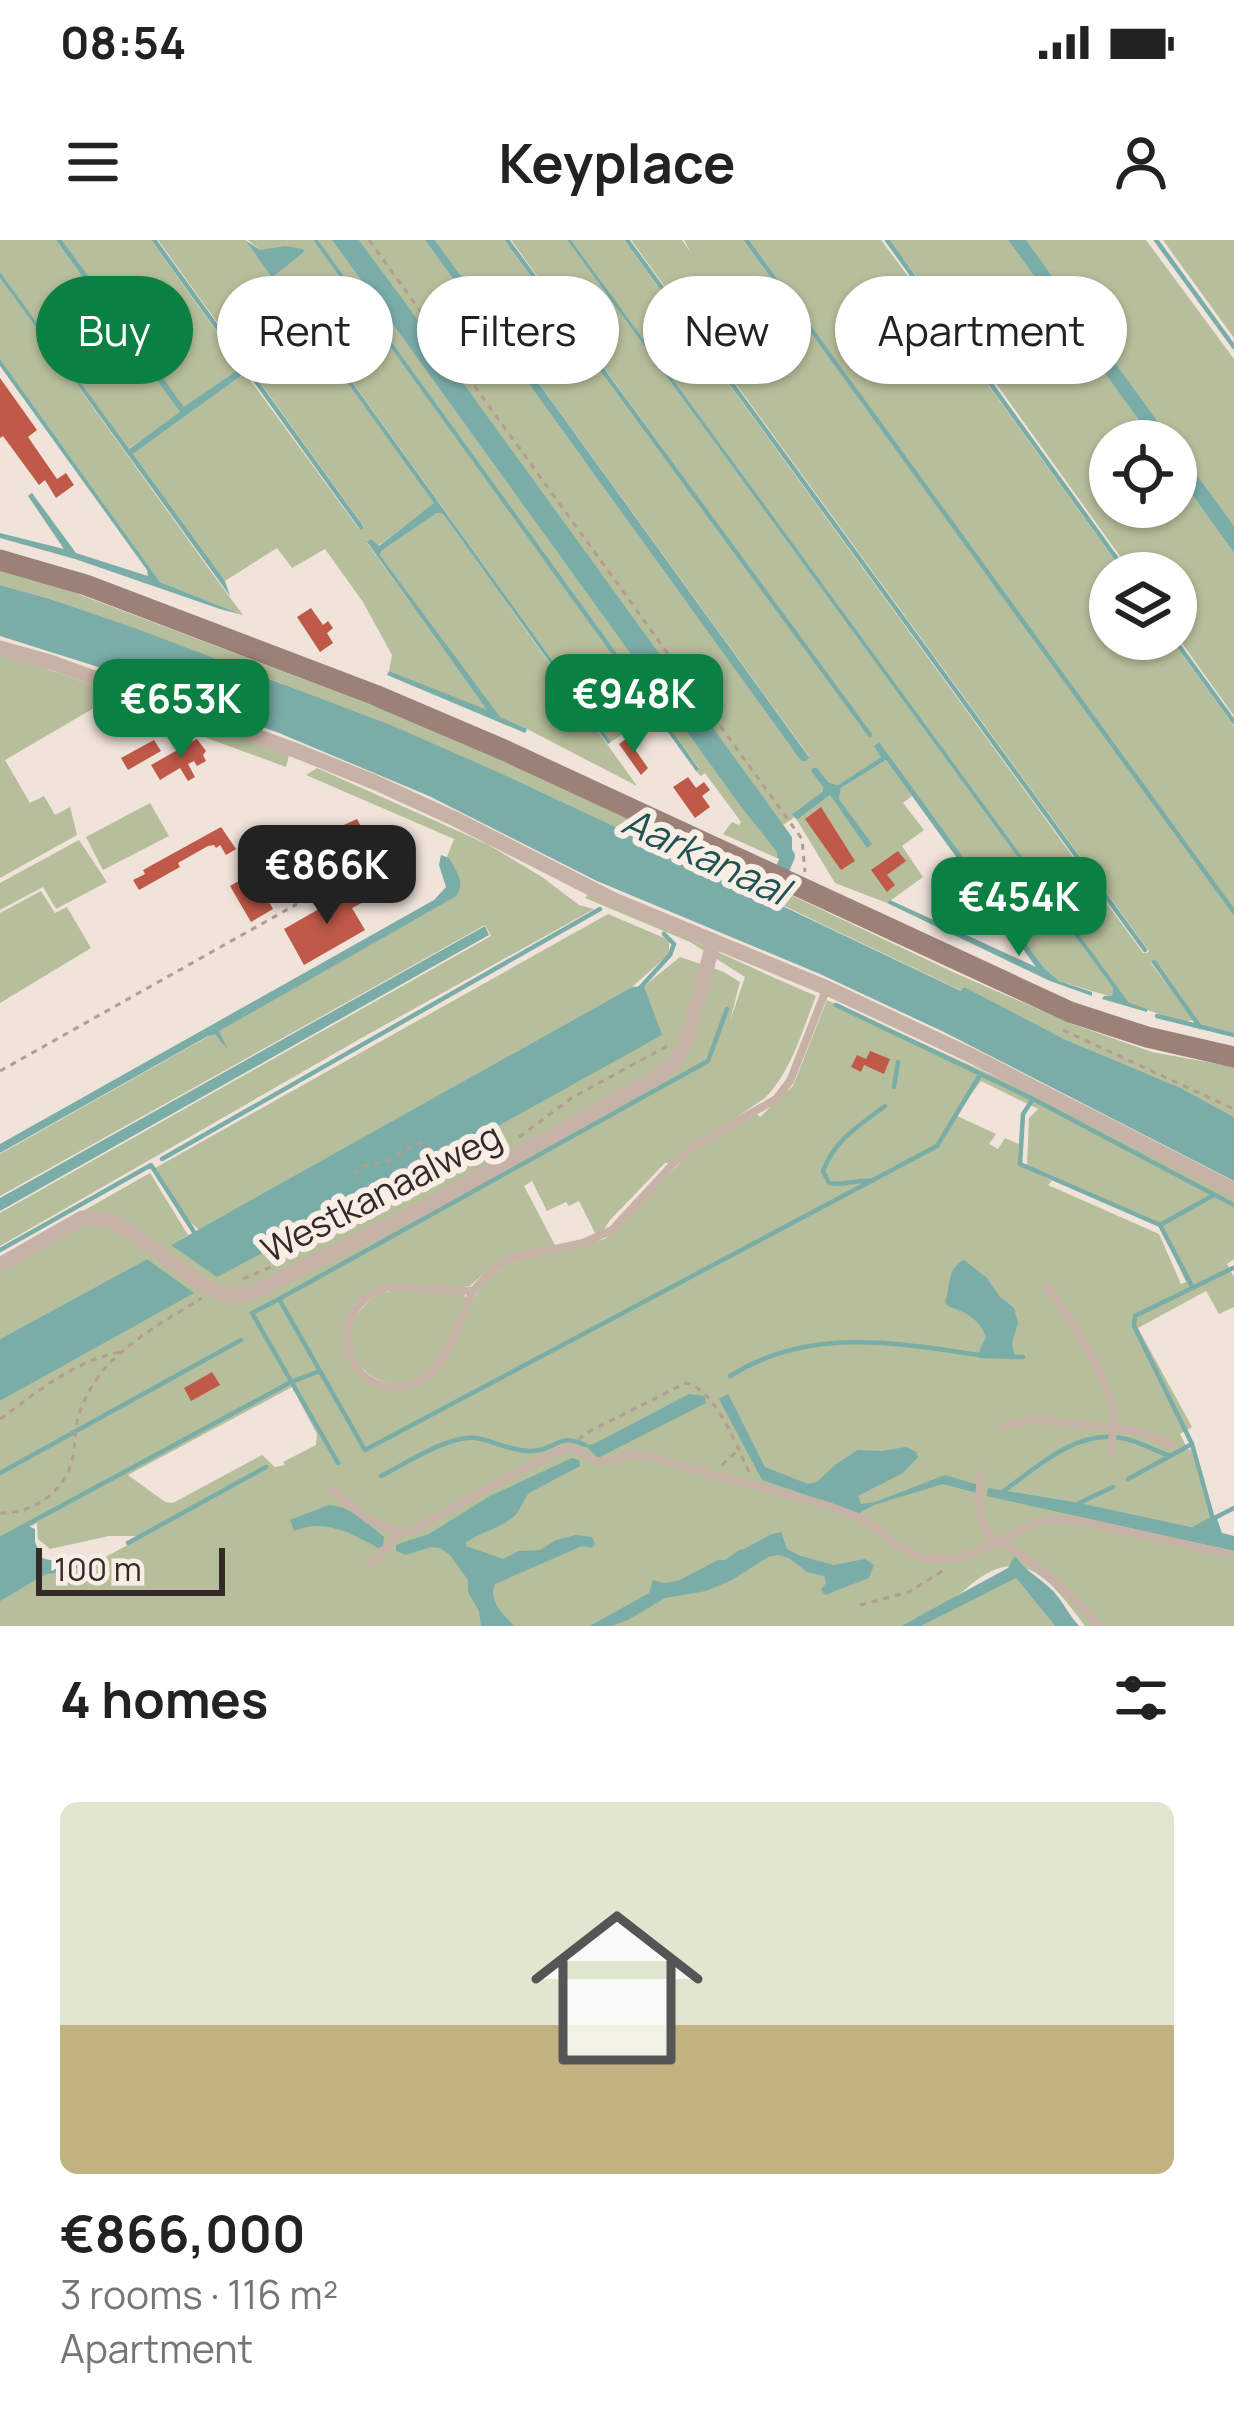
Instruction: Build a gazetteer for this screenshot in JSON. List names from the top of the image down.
{
  "streets": {
    "street": ["Westkanaalweg"]
  },
  "water": ["Aarkanaal"],
  "scale_bar": "100 m",
  "page": {
    "status": "08:54",
    "header": "Keyplace",
    "chip": [
      "Buy",
      "Rent",
      "Filters",
      "New",
      "Apartment"
    ],
    "price": [
      "€948K",
      "€653K",
      "€866K",
      "€454K"
    ],
    "scale": "100 m",
    "heading": "4 homes",
    "list": [
      {
        "name": "€866,000",
        "note": "3 rooms · 116 m² · Apartment"
      }
    ]
  }
}
